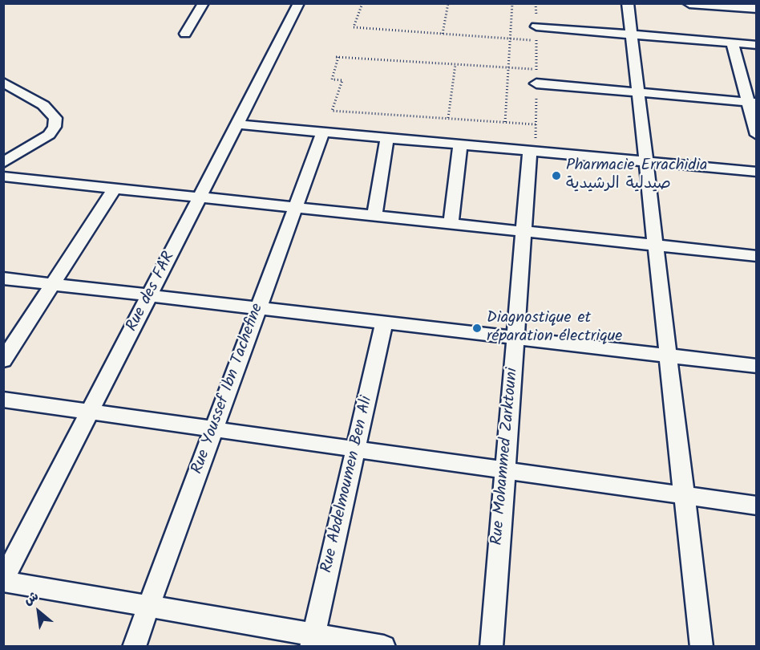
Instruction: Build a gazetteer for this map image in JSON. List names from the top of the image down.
{
  "streets": {
    "street": [
      "Rue des FAR",
      "Rue Youssef Ibn Tachefine",
      "Rue Mohammed Zarktouni",
      "Rue Abdelmoumen Ben Ali"
    ]
  },
  "places": ["Pharmacie Errachidia صيدلية الرشيدية", "Diagnostique et réparation électrique"],
  "north": "top left"
}
